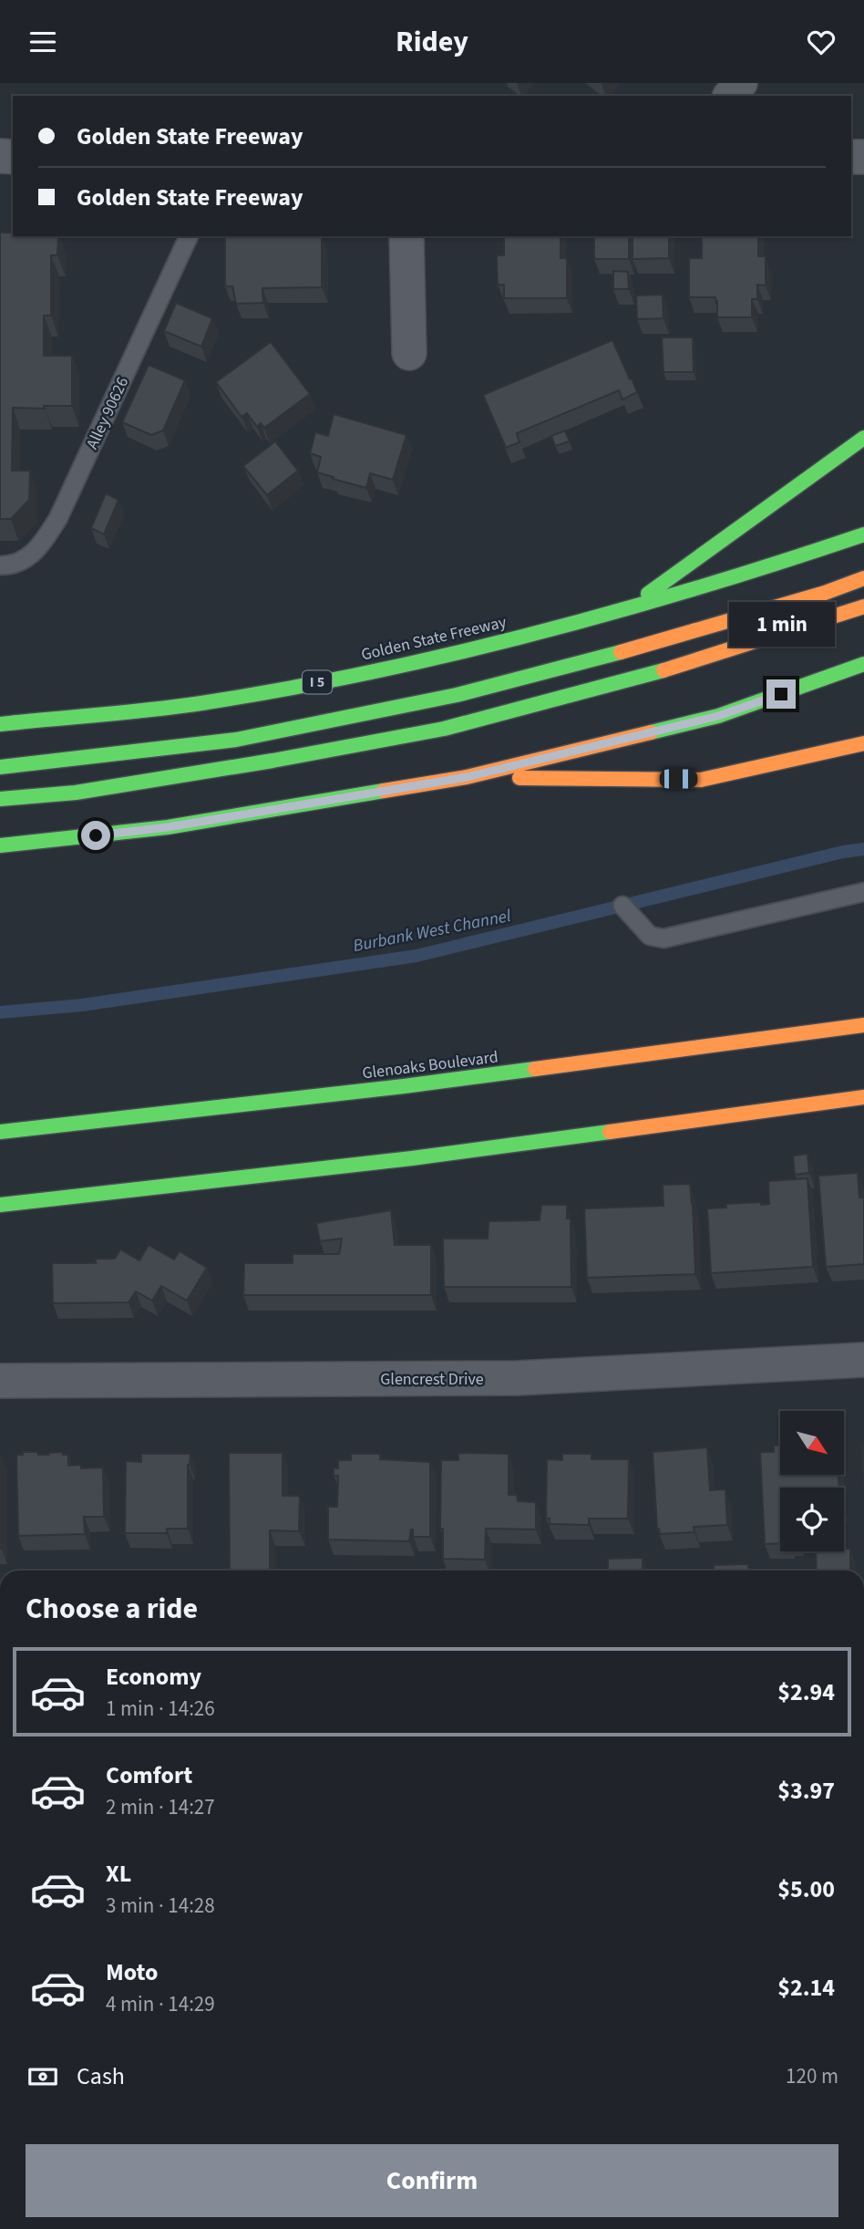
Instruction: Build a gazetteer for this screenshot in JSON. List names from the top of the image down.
{
  "streets": {
    "main road": ["Golden State Freeway", "I 5", "Glenoaks Boulevard"],
    "street": ["Glencrest Drive"],
    "lane": ["Alley 90626"]
  },
  "water": ["Burbank West Channel"],
  "north": "bottom right",
  "page": {
    "header": "Ridey",
    "banner": ["Golden State Freeway", "Golden State Freeway"],
    "bubble": "1 min",
    "heading": "Choose a ride",
    "list": [
      {
        "name": "Economy",
        "note": "1 min · 14:26",
        "value": "$2.94"
      },
      {
        "name": "Comfort",
        "note": "2 min · 14:27",
        "value": "$3.97"
      },
      {
        "name": "XL",
        "note": "3 min · 14:28",
        "value": "$5.00"
      },
      {
        "name": "Moto",
        "note": "4 min · 14:29",
        "value": "$2.14"
      }
    ],
    "pay": ["Cash", "120 m"],
    "buttons": "Confirm"
  }
}
